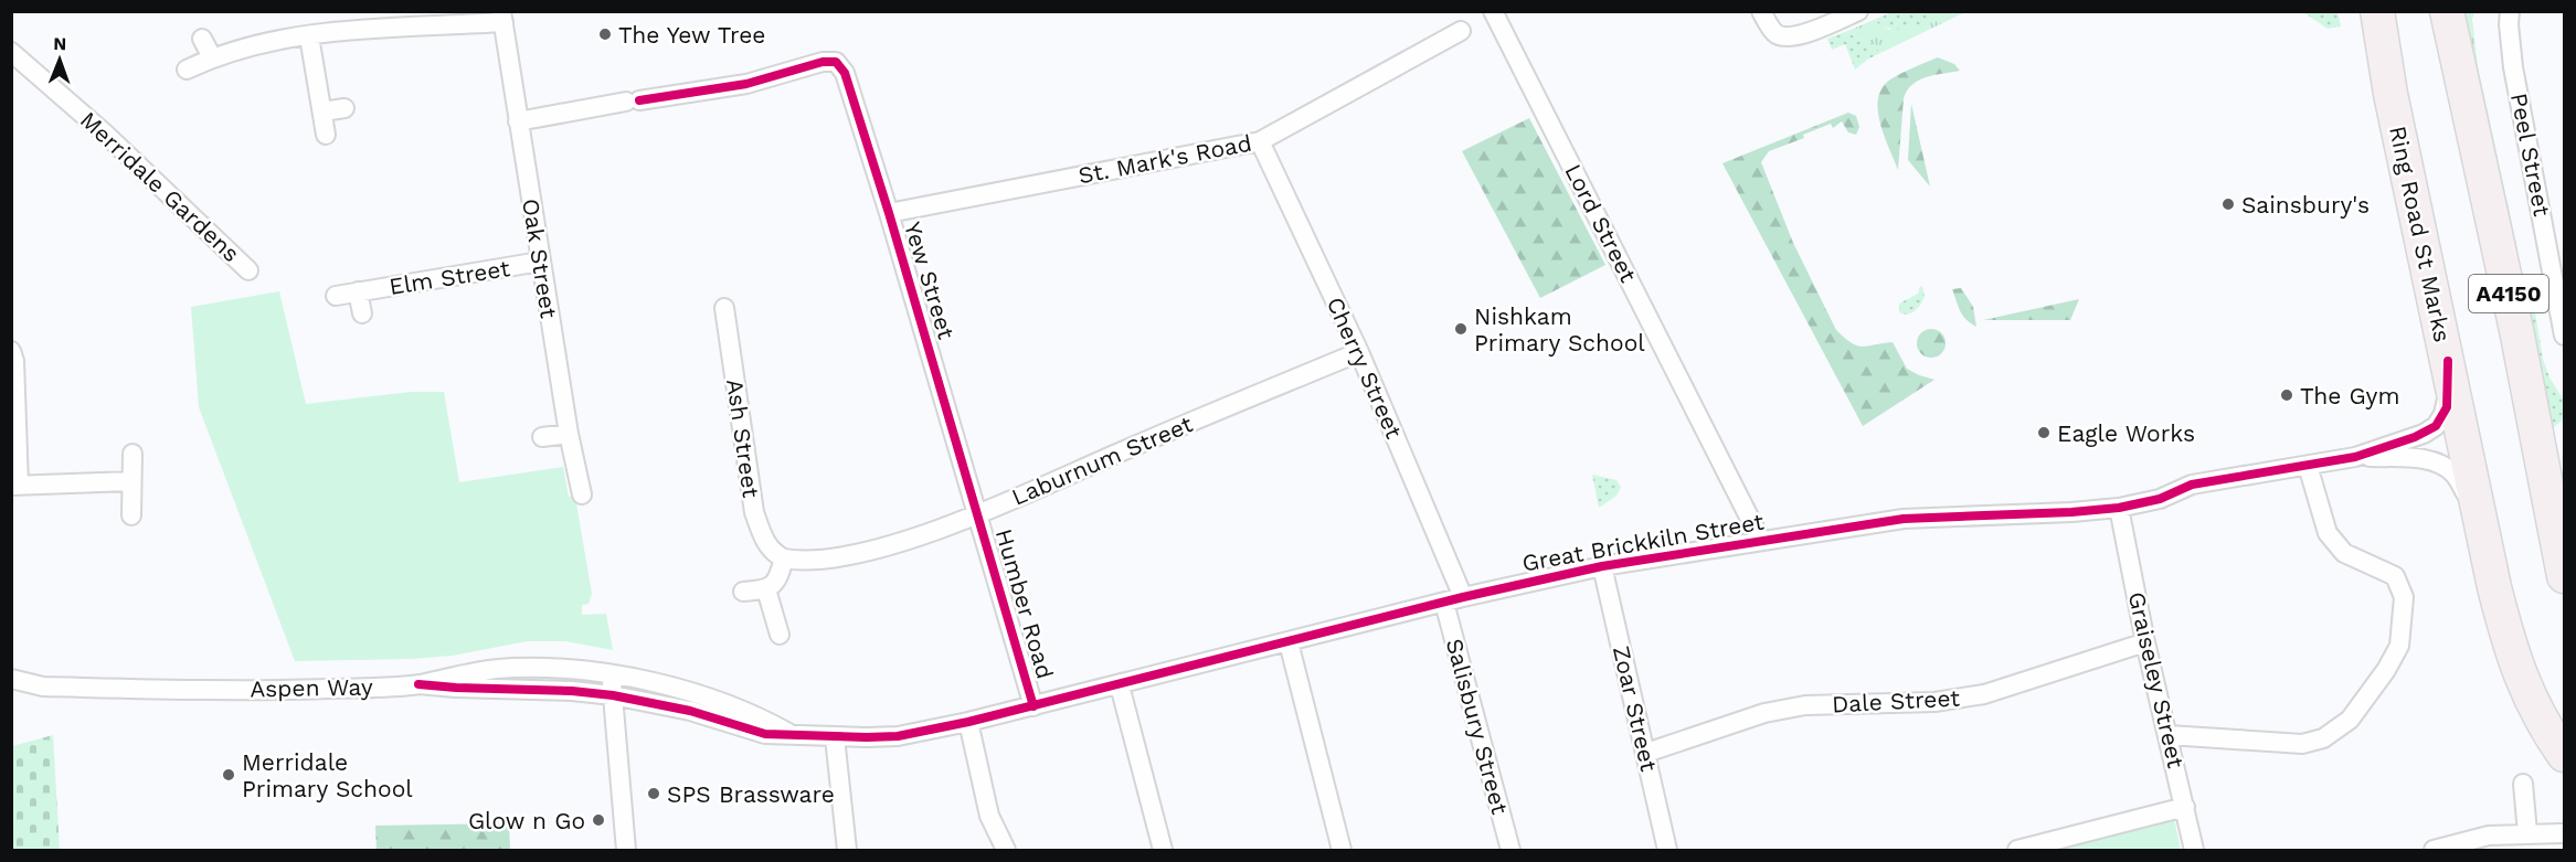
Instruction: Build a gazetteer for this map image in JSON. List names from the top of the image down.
{
  "streets": {
    "highway": ["Ring Road St Marks", "A4150"],
    "street": [
      "Peel Street",
      "St. Mark's Road",
      "Merridale Gardens",
      "Lord Street",
      "Oak Street",
      "Elm Street",
      "Yew Street",
      "Cherry Street",
      "Ash Street",
      "Laburnum Street",
      "Great Brickkiln Street",
      "Humber Road",
      "Graiseley Street",
      "Aspen Way",
      "Dale Street",
      "Zoar Street",
      "Salisbury Street"
    ]
  },
  "crossings": [
    ["St. Mark's Road", "Yew Street"],
    ["St. Mark's Road", "Cherry Street"],
    ["Lord Street", "Great Brickkiln Street"],
    ["Ring Road St Marks", "Great Brickkiln Street"],
    ["Oak Street", "Elm Street"],
    ["Oak Street", "Yew Street"],
    ["Yew Street", "Laburnum Street"],
    ["Yew Street", "Humber Road"],
    ["Cherry Street", "Laburnum Street"],
    ["Cherry Street", "Great Brickkiln Street"],
    ["Cherry Street", "Salisbury Street"],
    ["Ash Street", "Laburnum Street"],
    ["Laburnum Street", "Humber Road"],
    ["Great Brickkiln Street", "Humber Road"],
    ["Great Brickkiln Street", "Graiseley Street"],
    ["Great Brickkiln Street", "Aspen Way"],
    ["Great Brickkiln Street", "Zoar Street"],
    ["Great Brickkiln Street", "Salisbury Street"],
    ["Graiseley Street", "Dale Street"],
    ["Dale Street", "Zoar Street"]
  ],
  "places": [
    "The Yew Tree",
    "Sainsbury's",
    "Nishkam Primary School",
    "The Gym",
    "Eagle Works",
    "Merridale Primary School",
    "SPS Brassware",
    "Glow n Go"
  ],
  "north": "top"
}
